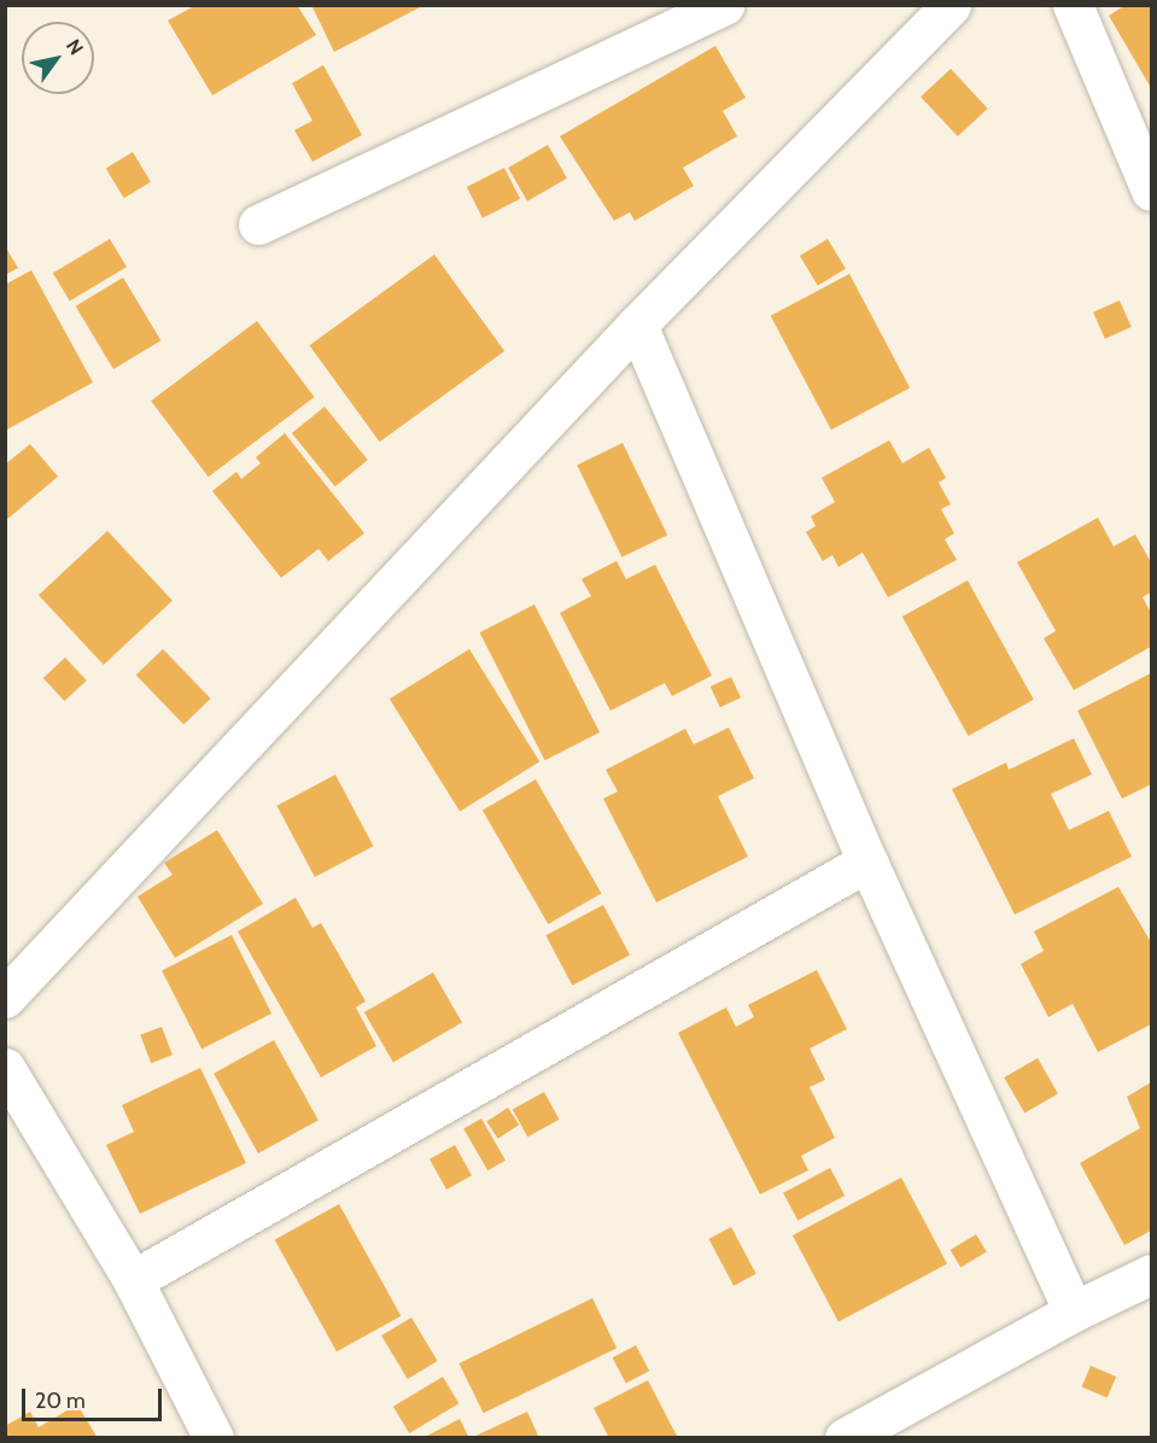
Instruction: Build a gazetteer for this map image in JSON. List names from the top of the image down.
{
  "scale_bar": "20 m",
  "north": "top right"
}
